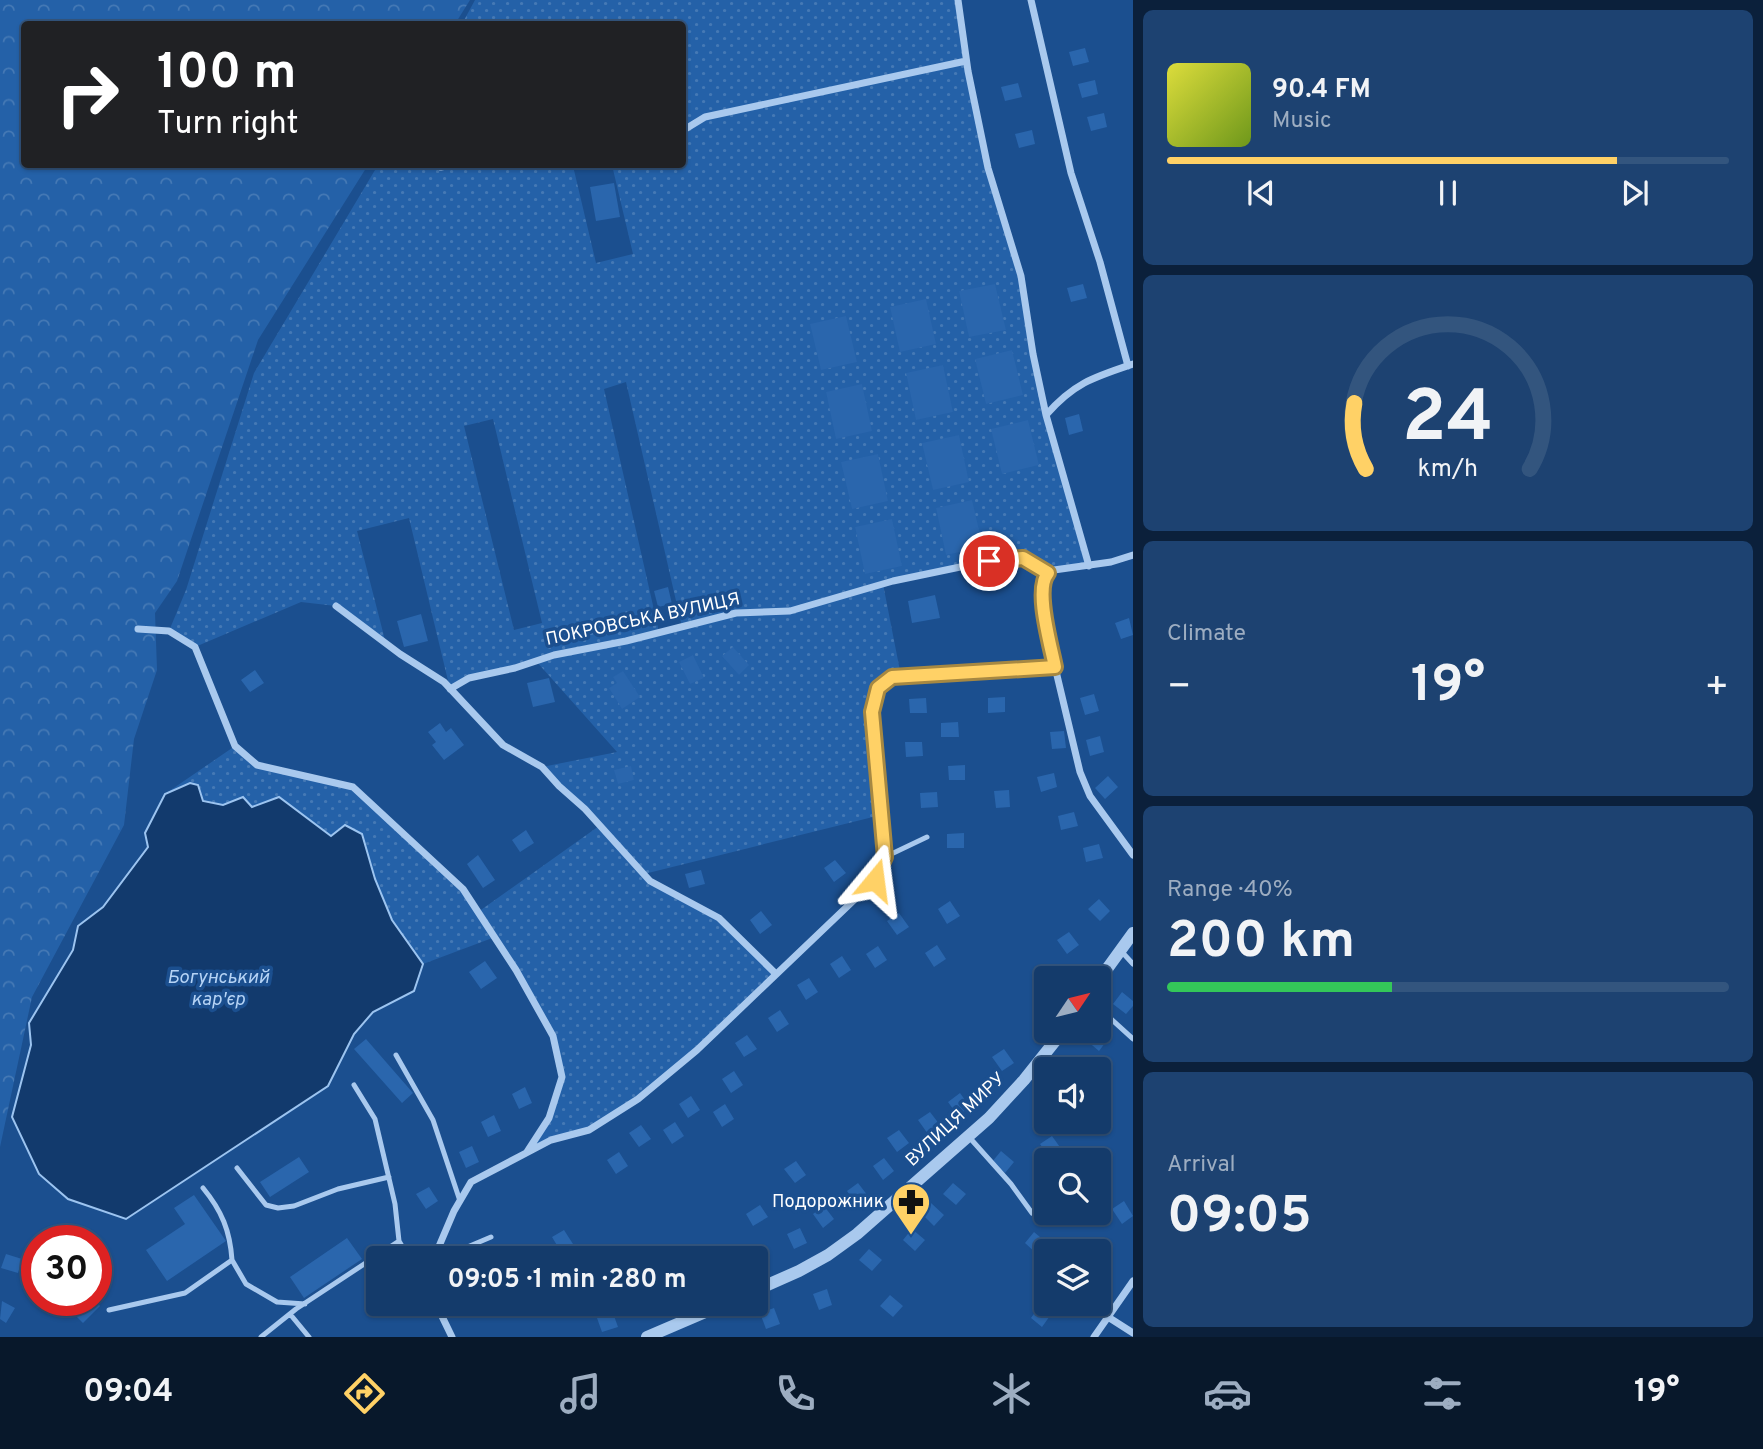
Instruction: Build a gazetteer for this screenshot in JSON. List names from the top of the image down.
{
  "streets": {
    "street": ["ПОКРОВСЬКА ВУЛИЦЯ", "ВУЛИЦЯ МИРУ"]
  },
  "water": ["Богунський кар'єр"],
  "places": {
    "pharmacy": ["Подорожник"]
  },
  "north": "top right",
  "page": {
    "turn": ["100 m", "Turn right"],
    "song": ["90.4 FM", "Music"],
    "tile": [
      "Climate",
      ["Range · 40%", "200 km"],
      ["Arrival", "09:05"]
    ],
    "heat": ["−", "19°", "+"],
    "limit": "30",
    "trip": "09:05 · 1 min · 280 m",
    "tabs": ["09:04", "19°"],
    "gauge": ["24", "km/h"]
  }
}
